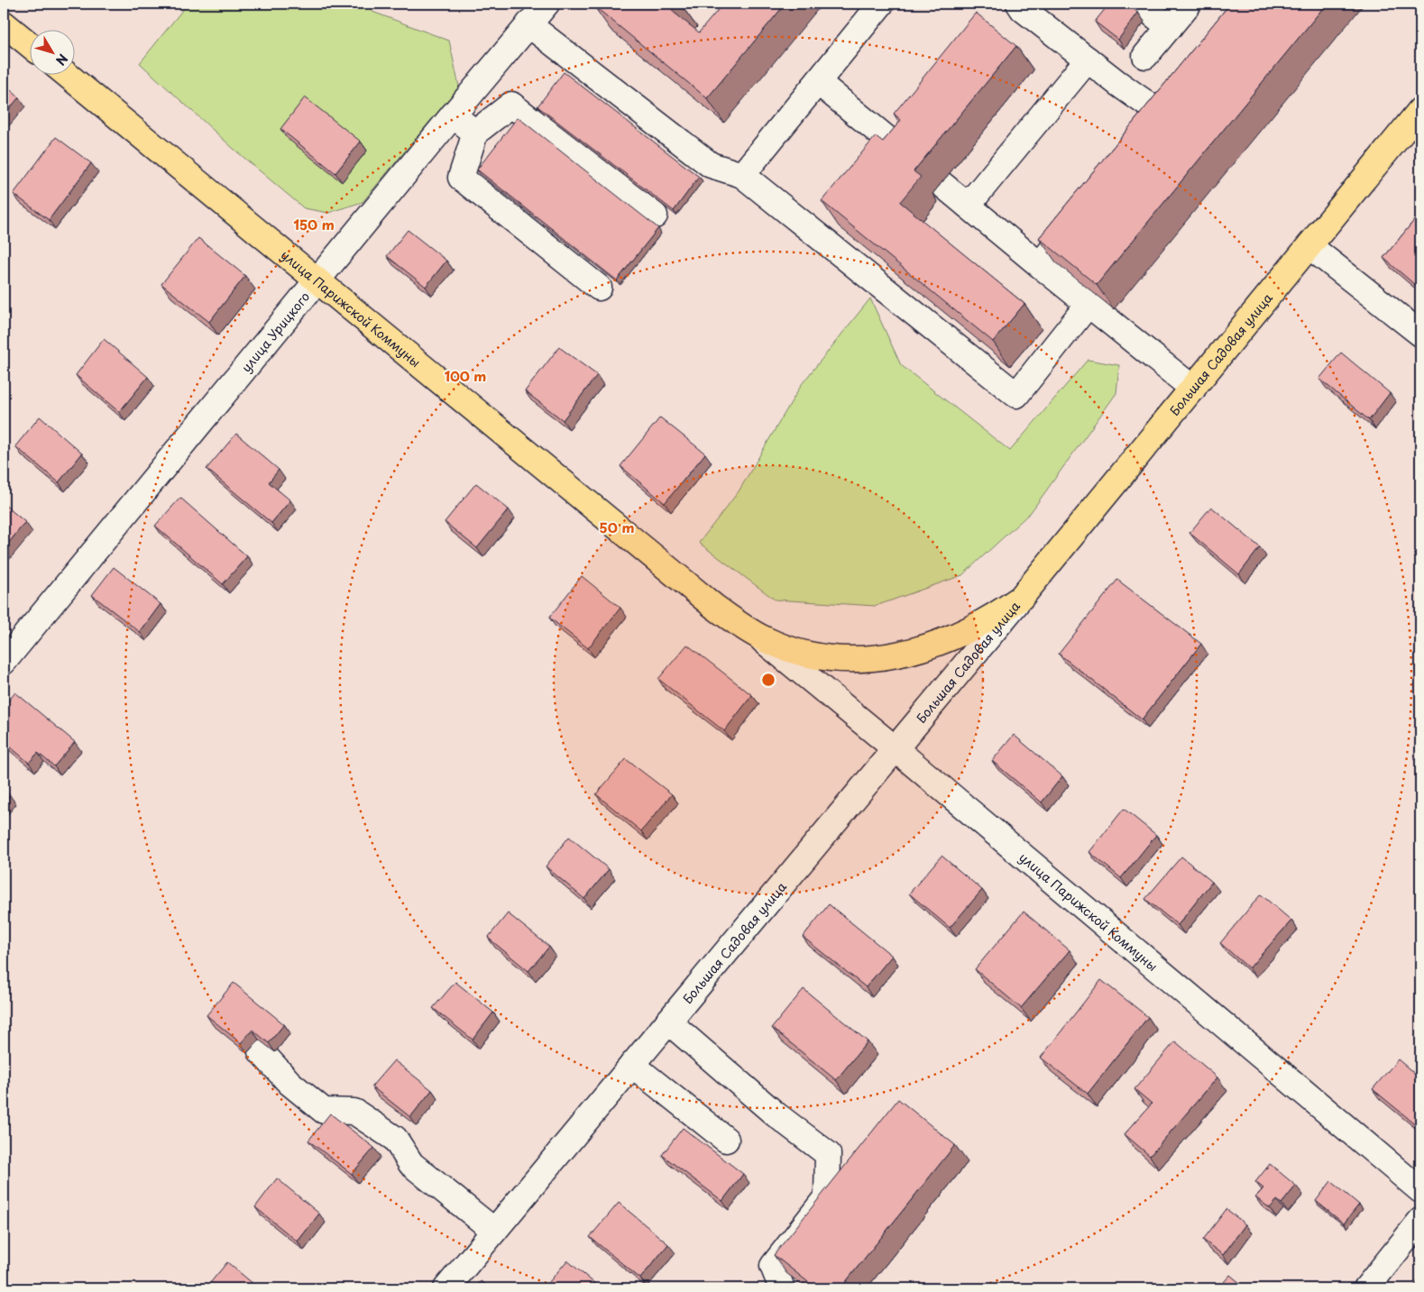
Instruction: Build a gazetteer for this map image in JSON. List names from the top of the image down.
{
  "streets": {
    "highway": ["улица Парижской Коммуны", "Большая Садовая улица"],
    "street": ["улица Урицкого"]
  },
  "crossings": [
    ["улица Парижской Коммуны", "улица Урицкого"],
    ["улица Парижской Коммуны", "Большая Садовая улица"]
  ],
  "north": "bottom right",
  "rings": ["150 m", "100 m", "50 m"]
}
